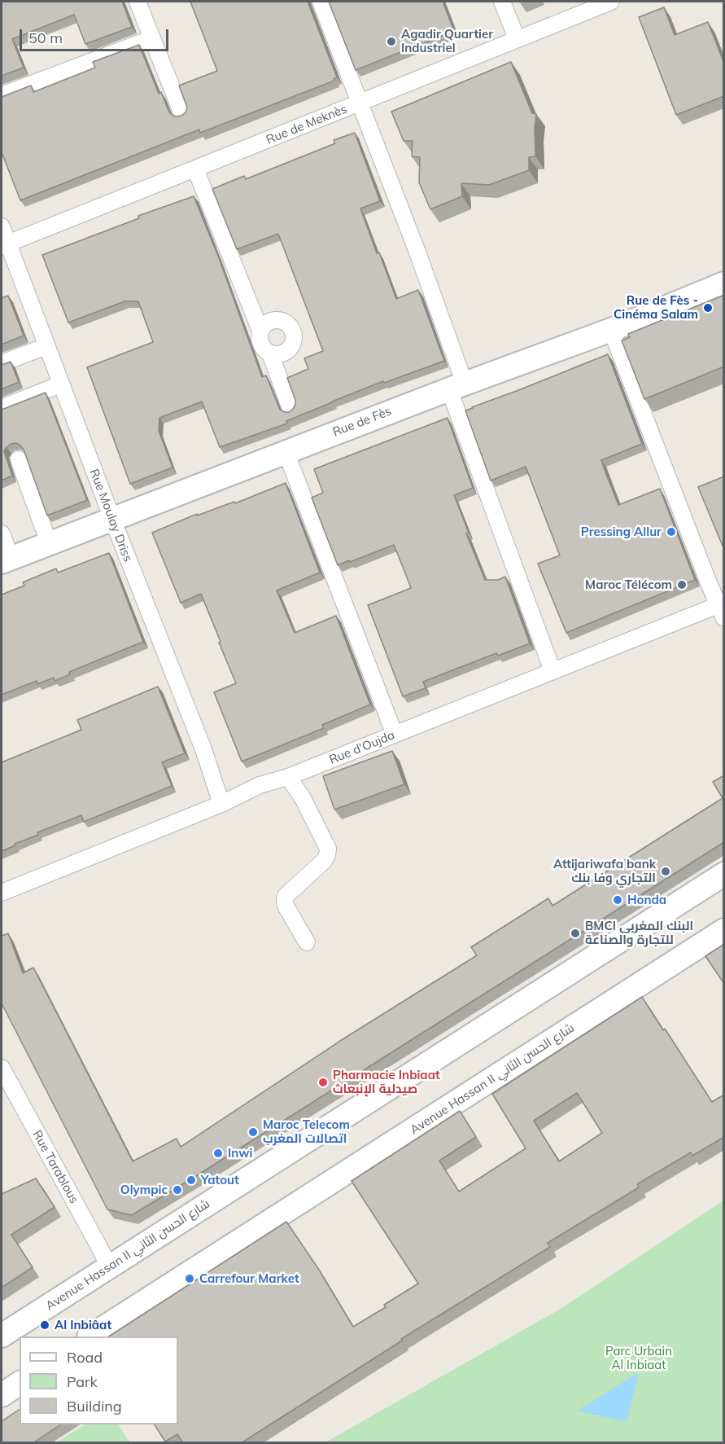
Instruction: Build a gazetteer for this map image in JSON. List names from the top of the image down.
{
  "streets": {
    "street": [
      "Rue de Meknès",
      "Rue de Fès",
      "Rue Moulay Driss",
      "Rue d'Oujda",
      "Avenue Hassan II شارع الحسن الثاني",
      "Rue Tarablous"
    ]
  },
  "crossings": [
    ["Rue de Meknès", "Rue Moulay Driss"],
    ["Rue de Fès", "Rue Moulay Driss"],
    ["Rue Moulay Driss", "Rue d'Oujda"],
    ["Avenue Hassan II شارع الحسن الثاني", "Rue Tarablous"]
  ],
  "parks": ["Parc Urbain Al Inbiaat"],
  "places": [
    "Agadir Quartier Industriel",
    "Rue de Fès - Cinéma Salam",
    "Pressing Allur",
    "Maroc Télécom",
    "Attijariwafa bank التجاري وفا بنك",
    "Honda",
    "BMCI البنك المغربي للتجارة والصناعة",
    "Pharmacie Inbiaat صيدلية الإنبعاث",
    "Maroc Telecom اتصالات المغرب",
    "Inwi",
    "Yatout",
    "Olympic",
    "Carrefour Market",
    "Al Inbiâat"
  ],
  "legend": ["Road", "Park", "Building"],
  "scale_bar": "50 m"
}
